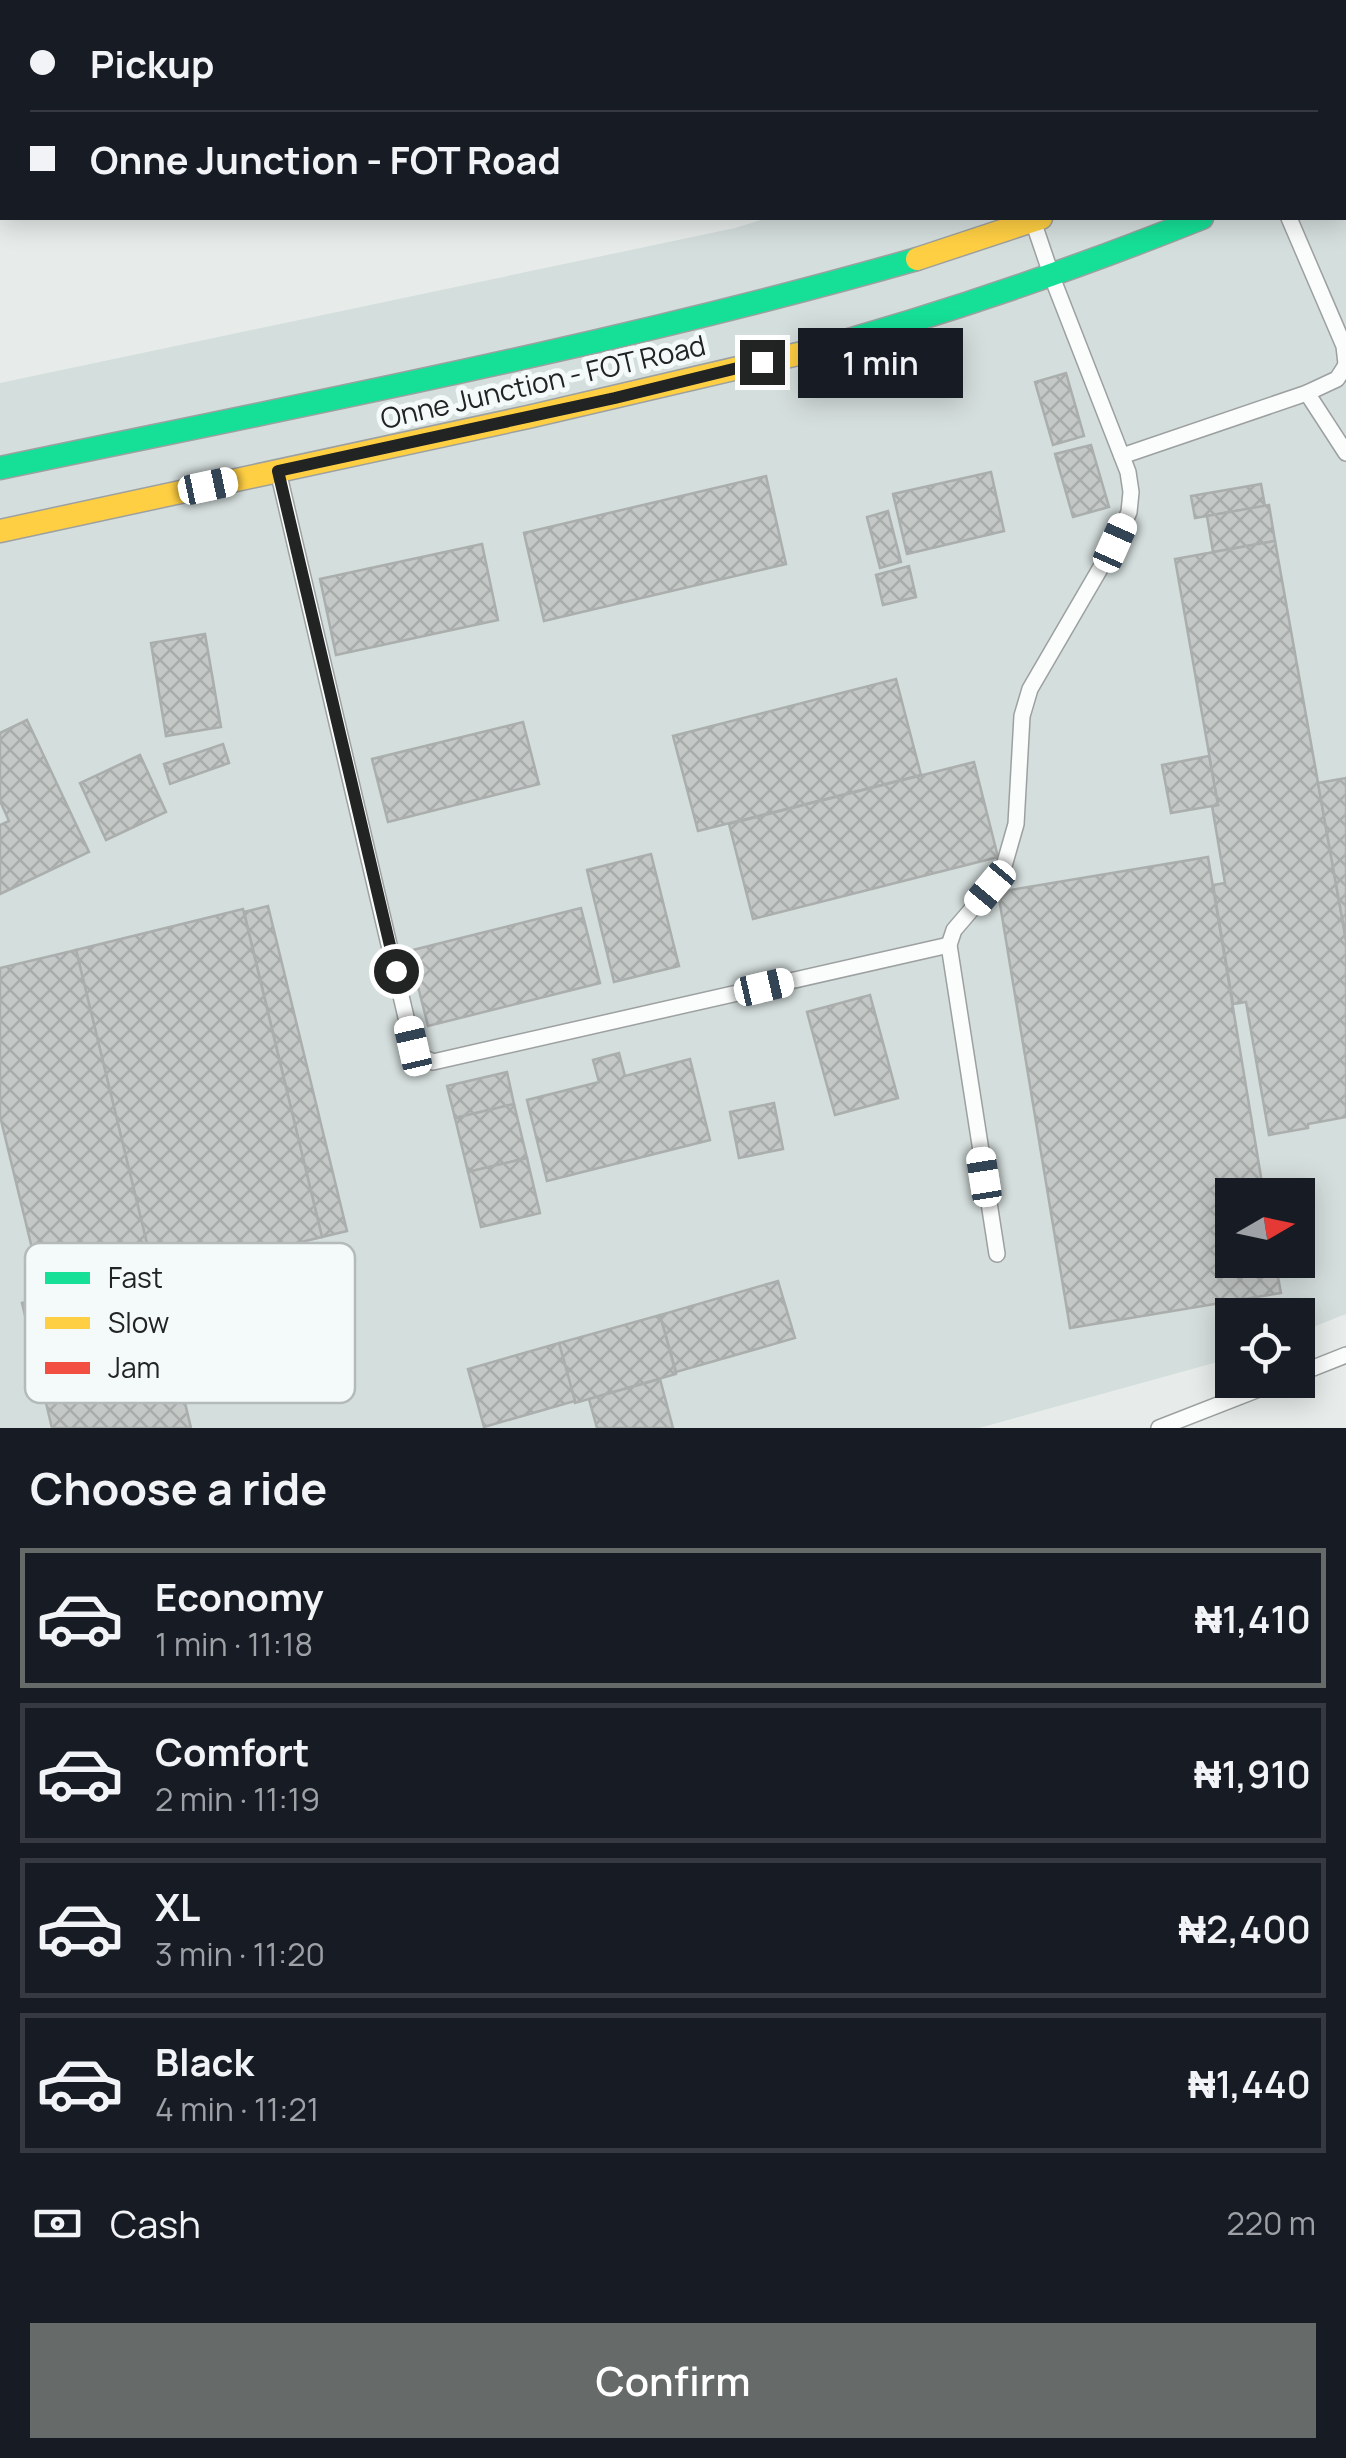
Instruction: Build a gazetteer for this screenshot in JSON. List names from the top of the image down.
{
  "streets": {
    "street": ["Onne Junction - FOT Road"]
  },
  "legend": ["Fast", "Slow", "Jam"],
  "north": "right",
  "page": {
    "banner": ["Pickup", "Onne Junction - FOT Road"],
    "bubble": "1 min",
    "heading": "Choose a ride",
    "list": [
      {
        "name": "Economy",
        "note": "1 min · 11:18",
        "value": "₦1,410"
      },
      {
        "name": "Comfort",
        "note": "2 min · 11:19",
        "value": "₦1,910"
      },
      {
        "name": "XL",
        "note": "3 min · 11:20",
        "value": "₦2,400"
      },
      {
        "name": "Black",
        "note": "4 min · 11:21",
        "value": "₦1,440"
      }
    ],
    "pay": ["Cash", "220 m"],
    "buttons": "Confirm"
  }
}
